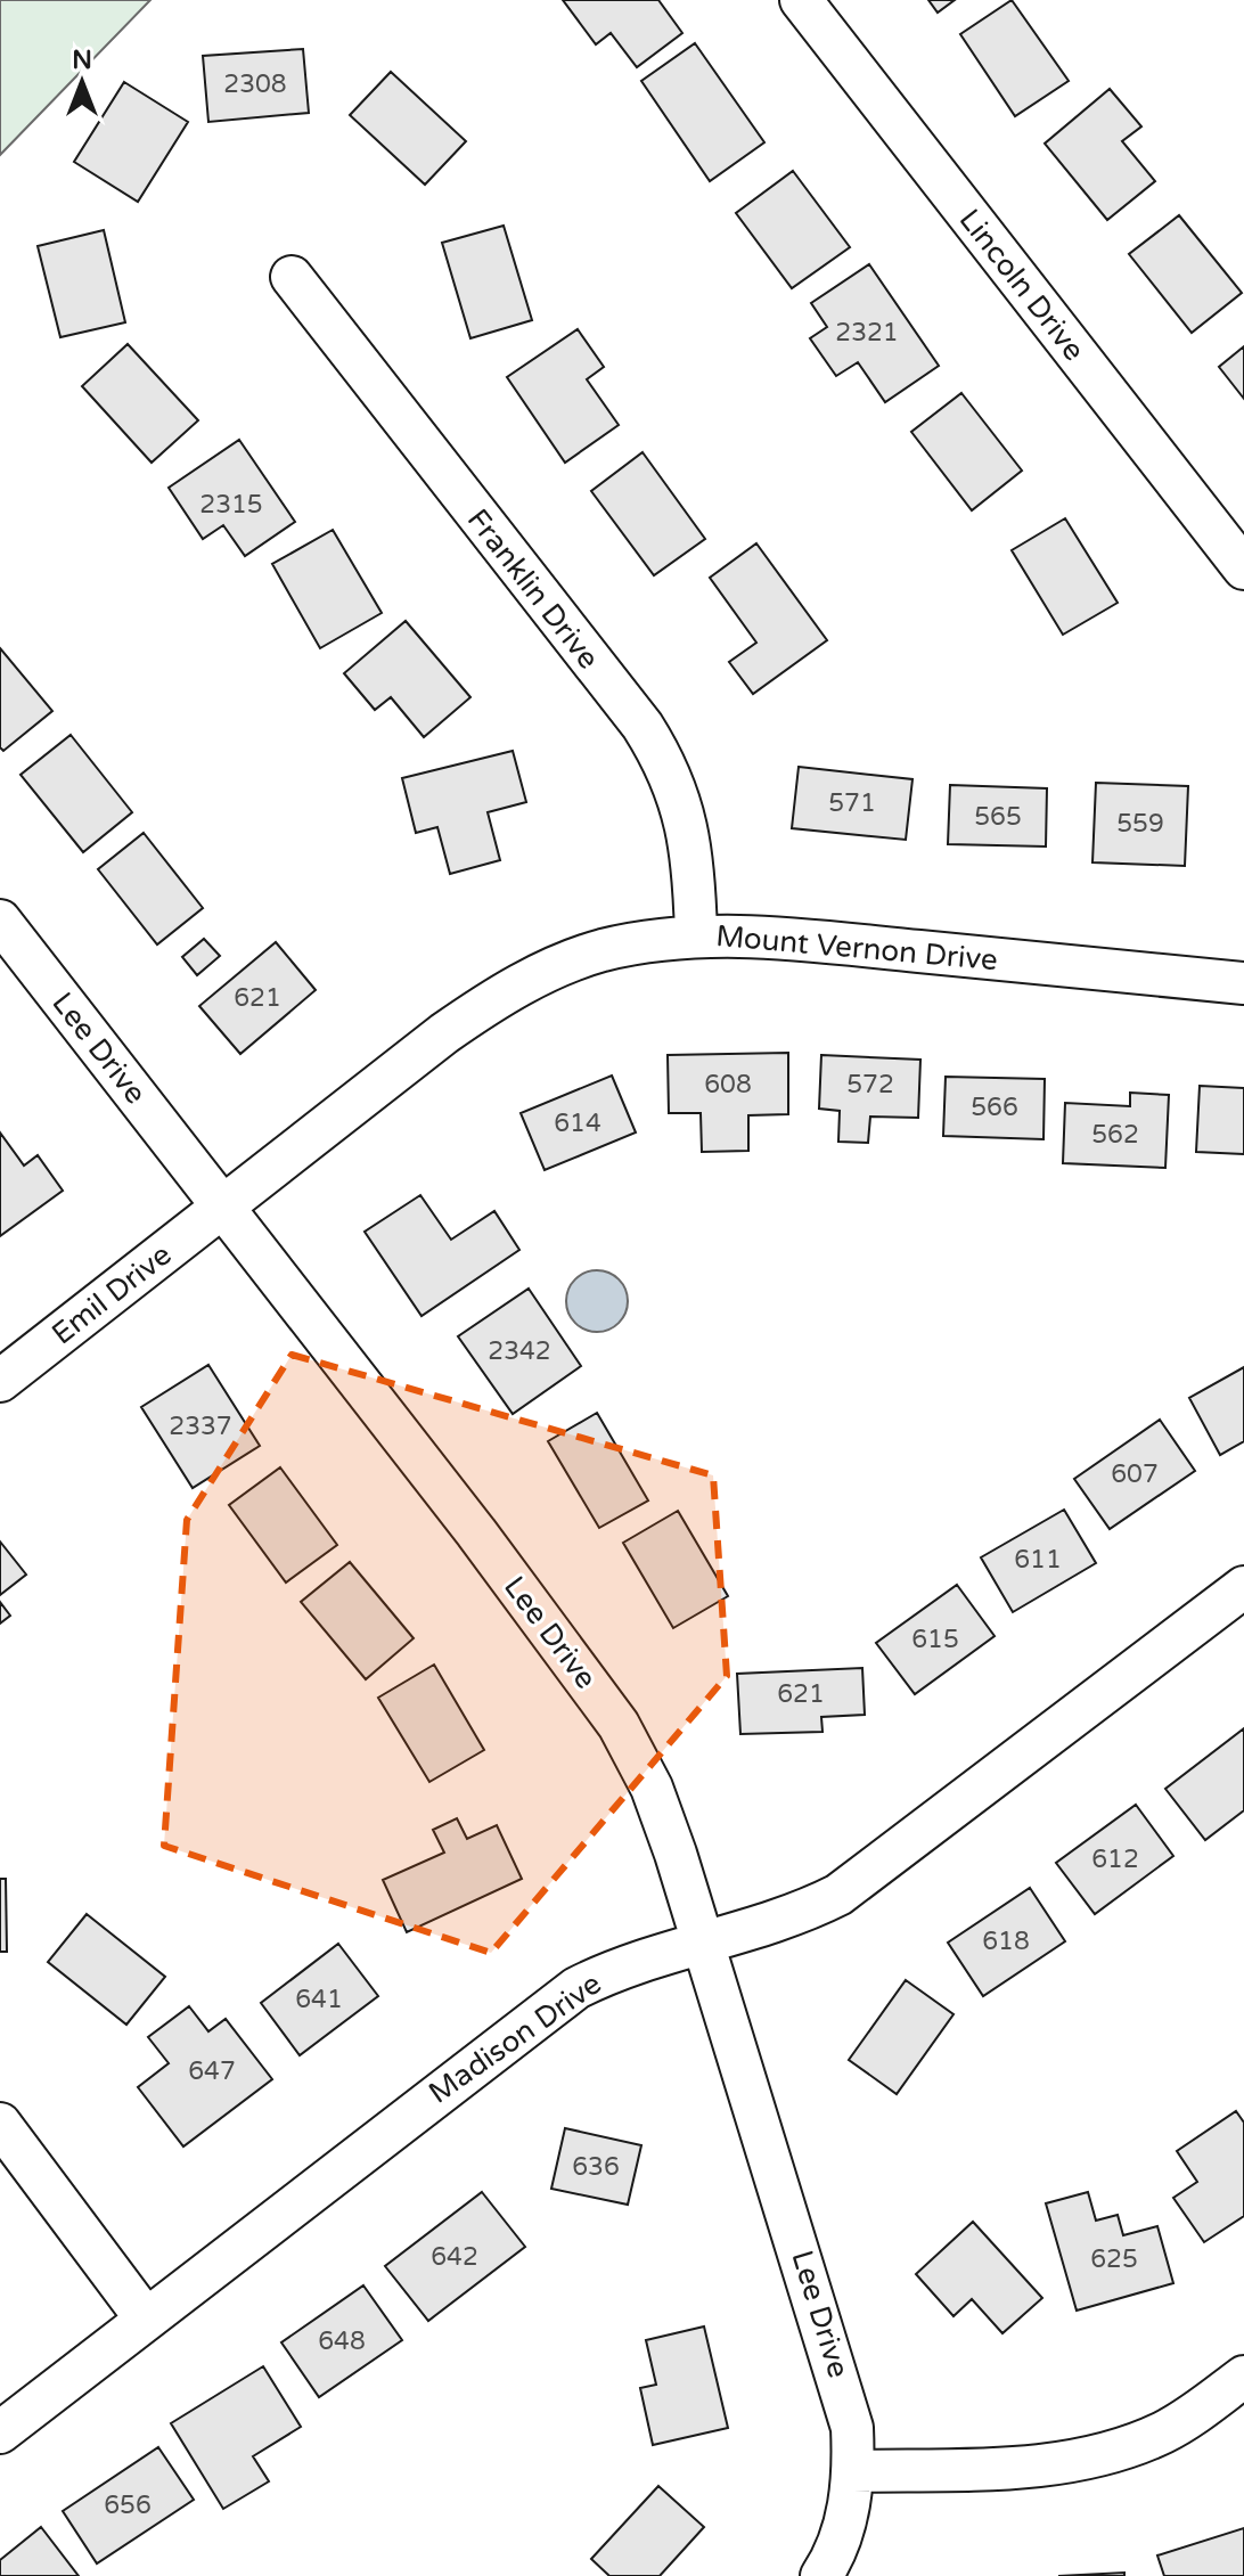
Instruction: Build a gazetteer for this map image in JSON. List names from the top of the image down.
{
  "streets": {
    "street": [
      "Lincoln Drive",
      "Franklin Drive",
      "Mount Vernon Drive",
      "Lee Drive",
      "Emil Drive",
      "Madison Drive"
    ]
  },
  "crossings": [
    ["Franklin Drive", "Mount Vernon Drive"],
    ["Mount Vernon Drive", "Lee Drive"],
    ["Mount Vernon Drive", "Emil Drive"],
    ["Lee Drive", "Emil Drive"],
    ["Lee Drive", "Madison Drive"]
  ],
  "house_numbers": [
    "2308",
    "2321",
    "2315",
    "571",
    "565",
    "559",
    "621",
    "608",
    "572",
    "566",
    "614",
    "562",
    "2342",
    "2337",
    "607",
    "611",
    "615",
    "621",
    "612",
    "618",
    "641",
    "647",
    "636",
    "642",
    "625",
    "648",
    "656"
  ],
  "north": "top"
}
